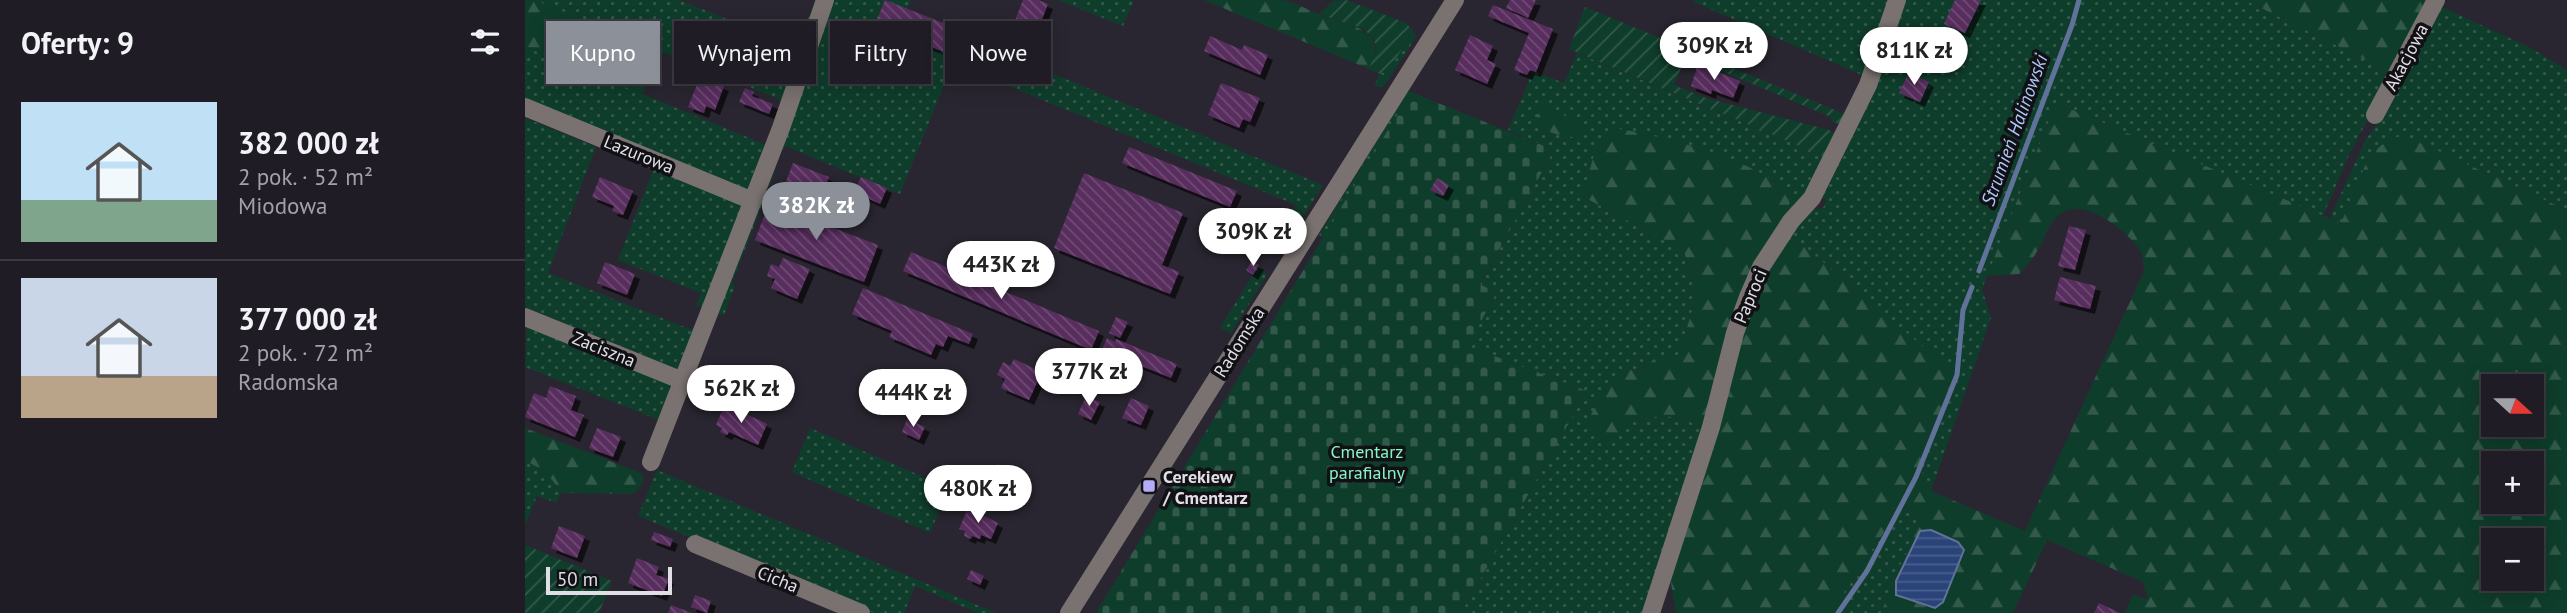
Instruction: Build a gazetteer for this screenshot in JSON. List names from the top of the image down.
{
  "streets": {
    "street": [
      "Akacjowa",
      "Lazurowa",
      "Paproci",
      "Radomska",
      "Zaciszna",
      "Cicha"
    ]
  },
  "water": ["Strumień Halinowski"],
  "parks": ["Cmentarz parafialny"],
  "places": {
    "transit": ["Cerekiew / Cmentarz"]
  },
  "scale_bar": "50 m",
  "north": "right",
  "page": {
    "heading": "Oferty: 9",
    "chip": [
      "Kupno",
      "Wynajem",
      "Filtry",
      "Nowe"
    ],
    "price": [
      "309K zł",
      "811K zł",
      "382K zł",
      "309K zł",
      "443K zł",
      "377K zł",
      "562K zł",
      "444K zł",
      "480K zł"
    ],
    "list": [
      {
        "name": "382 000 zł",
        "note": "2 pok. · 52 m² · Miodowa"
      },
      {
        "name": "377 000 zł",
        "note": "2 pok. · 72 m² · Radomska"
      }
    ],
    "map_buttons": ["+", "−"],
    "scale": "50 m"
  }
}
